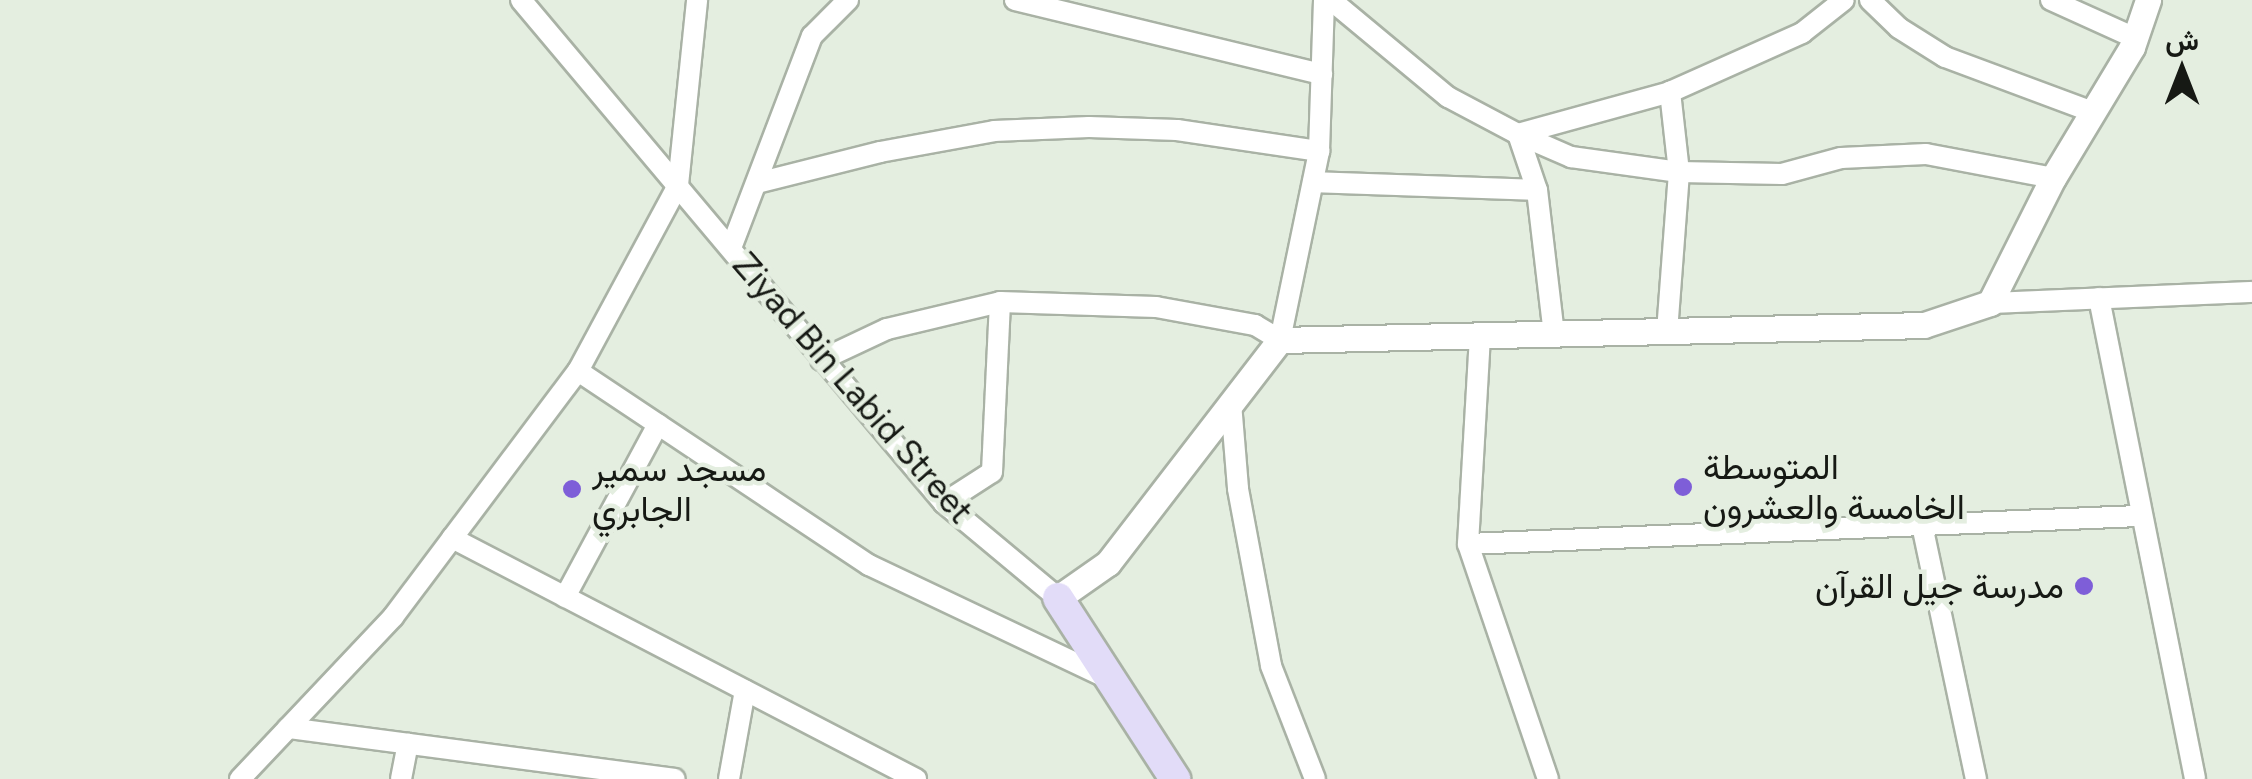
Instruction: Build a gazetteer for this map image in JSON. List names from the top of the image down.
{
  "streets": {
    "main road": ["Ziyad Bin Labid Street"]
  },
  "places": ["المتوسطة الخامسة والعشرون", "مسجد سمير الجابري", "مدرسة جيل القرآن"],
  "north": "top"
}
